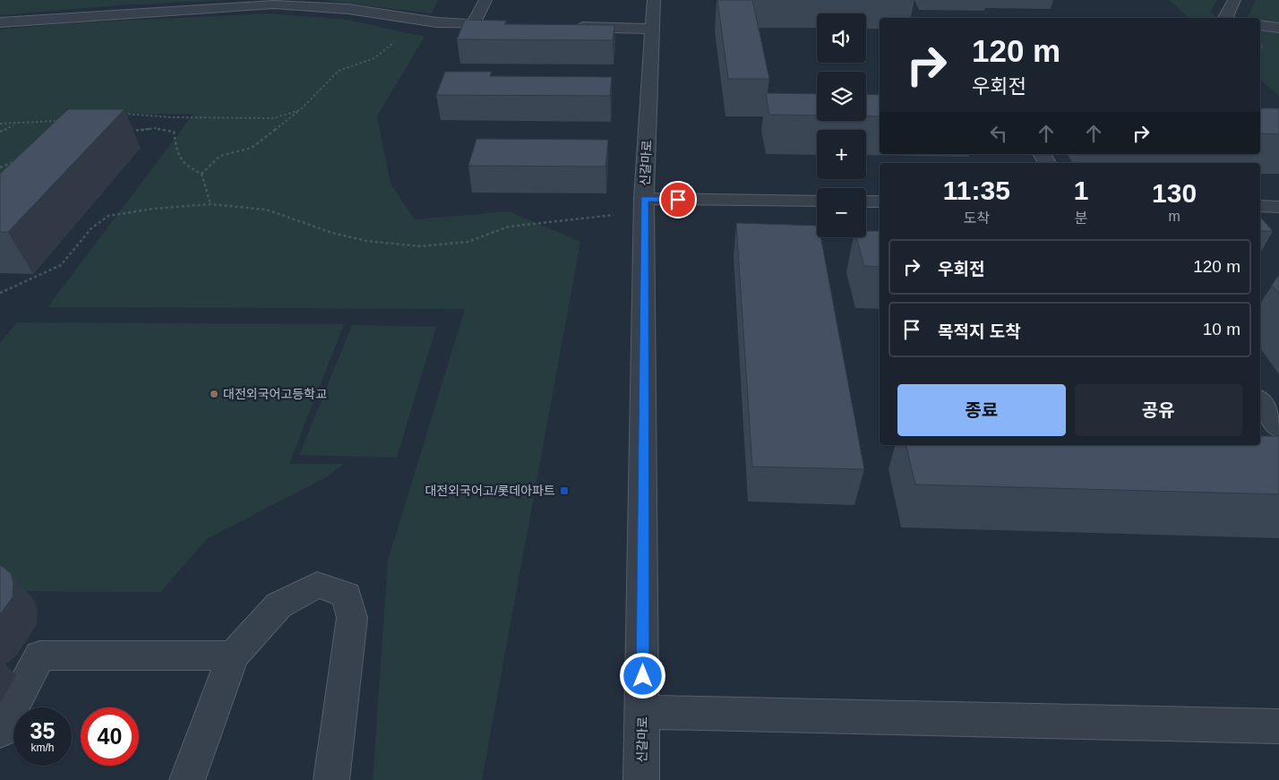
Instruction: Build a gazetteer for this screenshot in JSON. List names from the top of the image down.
{
  "streets": {
    "street": ["신갈마로"]
  },
  "places": {
    "other": ["대전외국어고등학교"],
    "transit": ["대전외국어고/롯데아파트"]
  },
  "page": {
    "map_buttons": ["+", "−"],
    "turn": ["120 m", "우회전"],
    "eta": [
      "11:35",
      "도착",
      "1",
      "분",
      "130",
      "m"
    ],
    "list": [
      {
        "name": "우회전",
        "value": "120 m"
      },
      {
        "name": "목적지 도착",
        "value": "10 m"
      }
    ],
    "buttons": ["종료", "공유"],
    "speed": "35 km/h",
    "limit": "40"
  }
}
